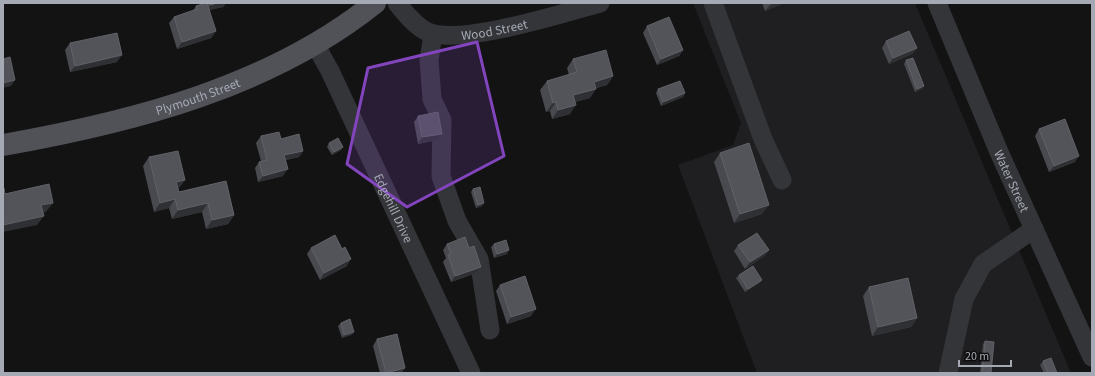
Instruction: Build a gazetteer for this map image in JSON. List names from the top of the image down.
{
  "streets": {
    "main road": ["Plymouth Street"],
    "street": ["Wood Street", "Water Street", "Edgehill Drive"]
  },
  "crossings": [
    ["Plymouth Street", "Edgehill Drive"]
  ],
  "scale_bar": "20 m"
}
